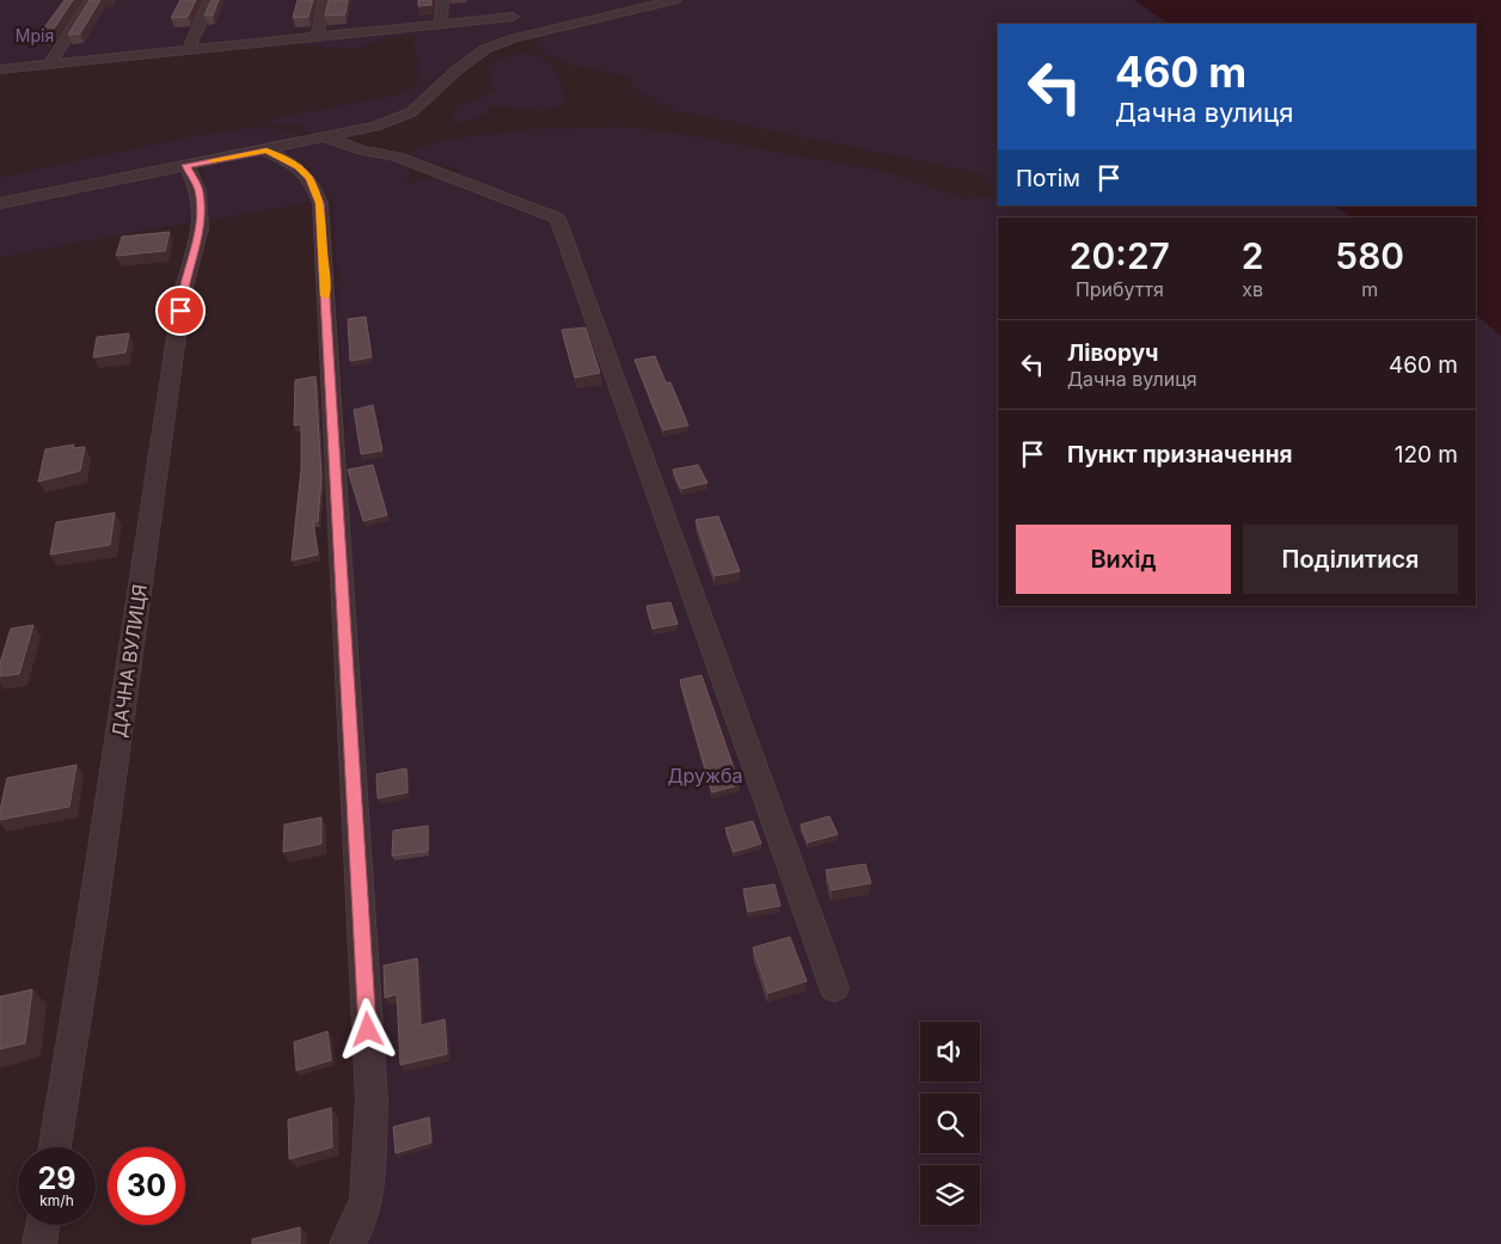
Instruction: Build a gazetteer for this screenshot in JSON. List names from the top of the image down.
{
  "streets": {
    "street": ["ДАЧНА ВУЛИЦЯ"]
  },
  "parks": ["Мрія", "Дружба"],
  "page": {
    "turn": ["460 m", "Дачна вулиця"],
    "then": "Потім",
    "eta": [
      "20:27",
      "Прибуття",
      "2",
      "хв",
      "580",
      "m"
    ],
    "list": [
      {
        "name": "Ліворуч",
        "note": "Дачна вулиця",
        "value": "460 m"
      },
      {
        "name": "Пункт призначення",
        "value": "120 m"
      }
    ],
    "buttons": ["Вихід", "Поділитися"],
    "speed": "29 km/h",
    "limit": "30"
  }
}
